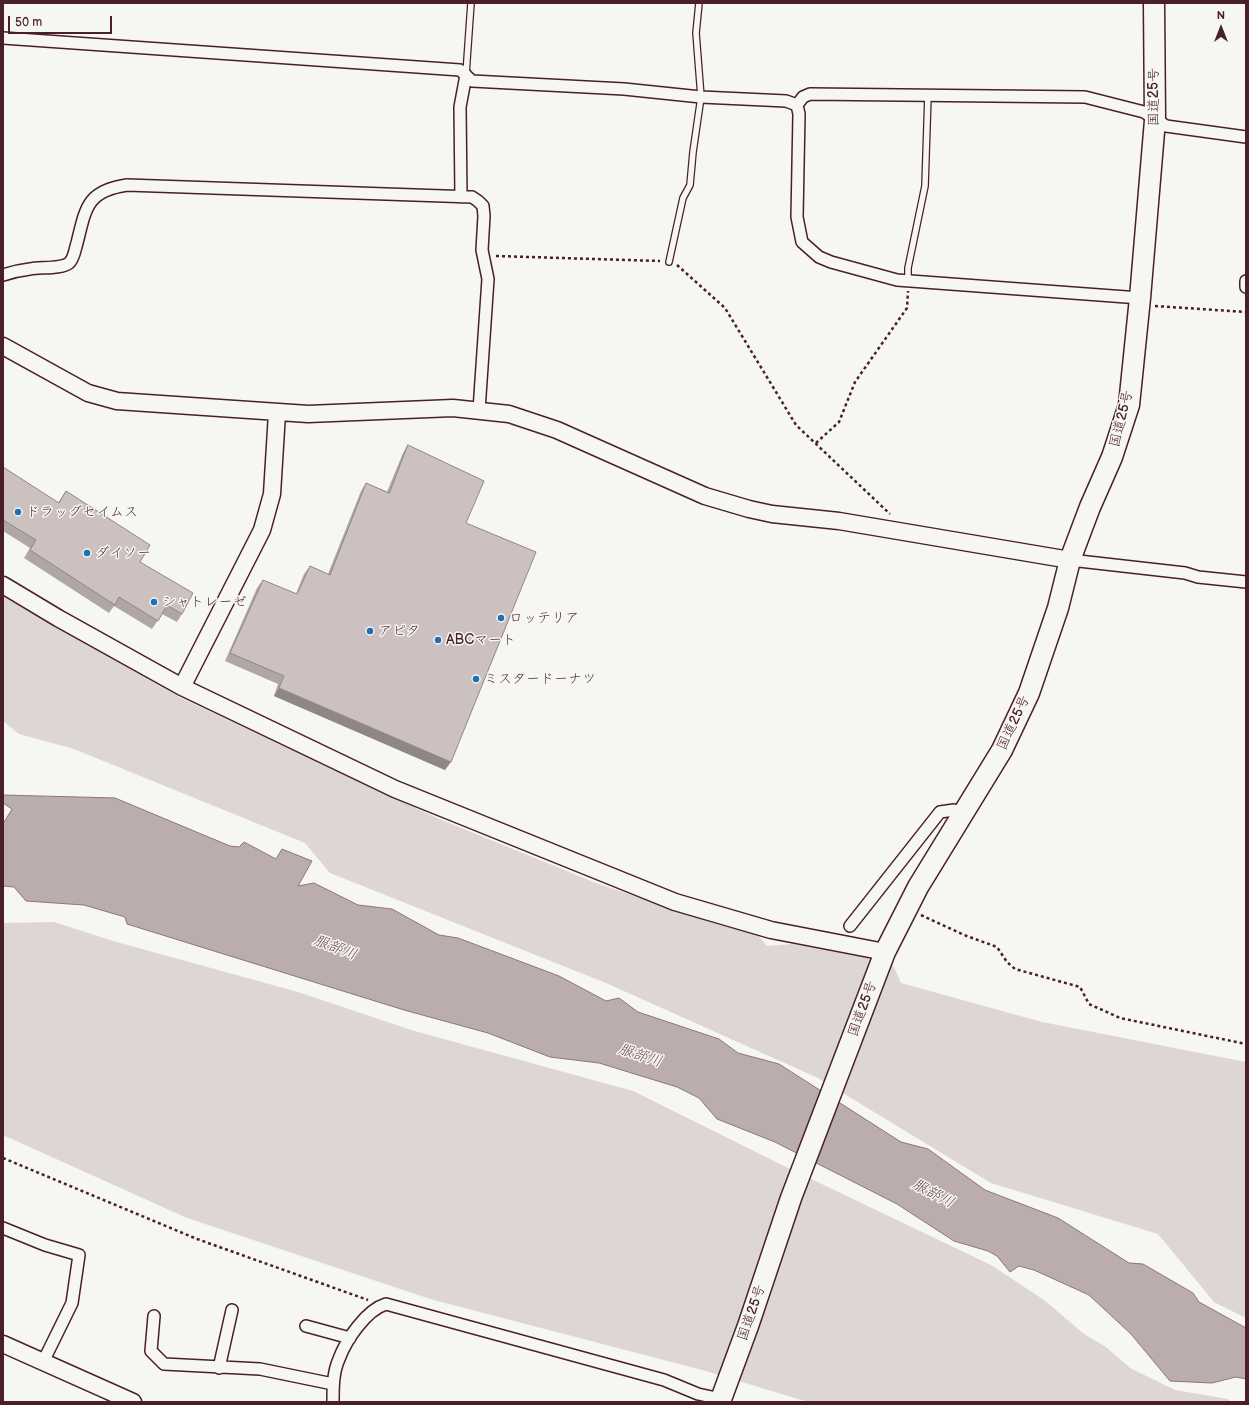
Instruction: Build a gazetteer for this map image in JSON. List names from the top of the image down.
{
  "streets": {
    "highway": ["国道25号"]
  },
  "water": ["服部川"],
  "places": [
    "ドラッグセイムス",
    "ダイソー",
    "シャトレーゼ",
    "ロッテリア",
    "アピタ",
    "ABCマート",
    "ミスタードーナツ"
  ],
  "scale_bar": "50 m",
  "north": "top"
}
